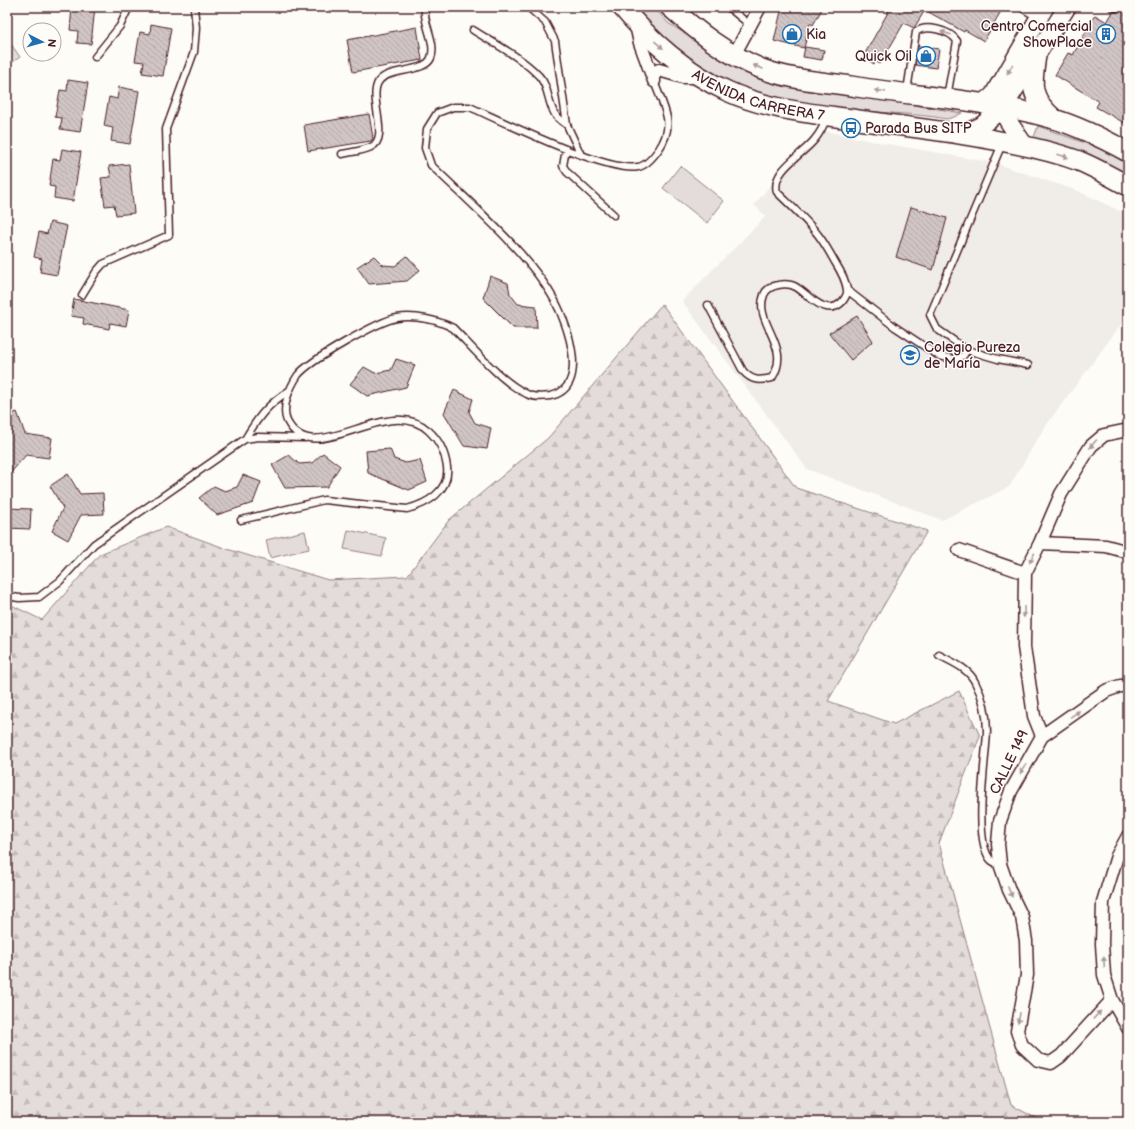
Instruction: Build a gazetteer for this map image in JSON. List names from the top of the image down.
{
  "streets": {
    "main road": ["AVENIDA CARRERA 7"],
    "street": ["CALLE 149"]
  },
  "places": {
    "shop": ["Kia", "Quick Oil"],
    "building": ["Centro Comercial ShowPlace"],
    "bus stop": ["Parada Bus SITP"],
    "school or university": ["Colegio Pureza de María"]
  },
  "north": "right"
}
